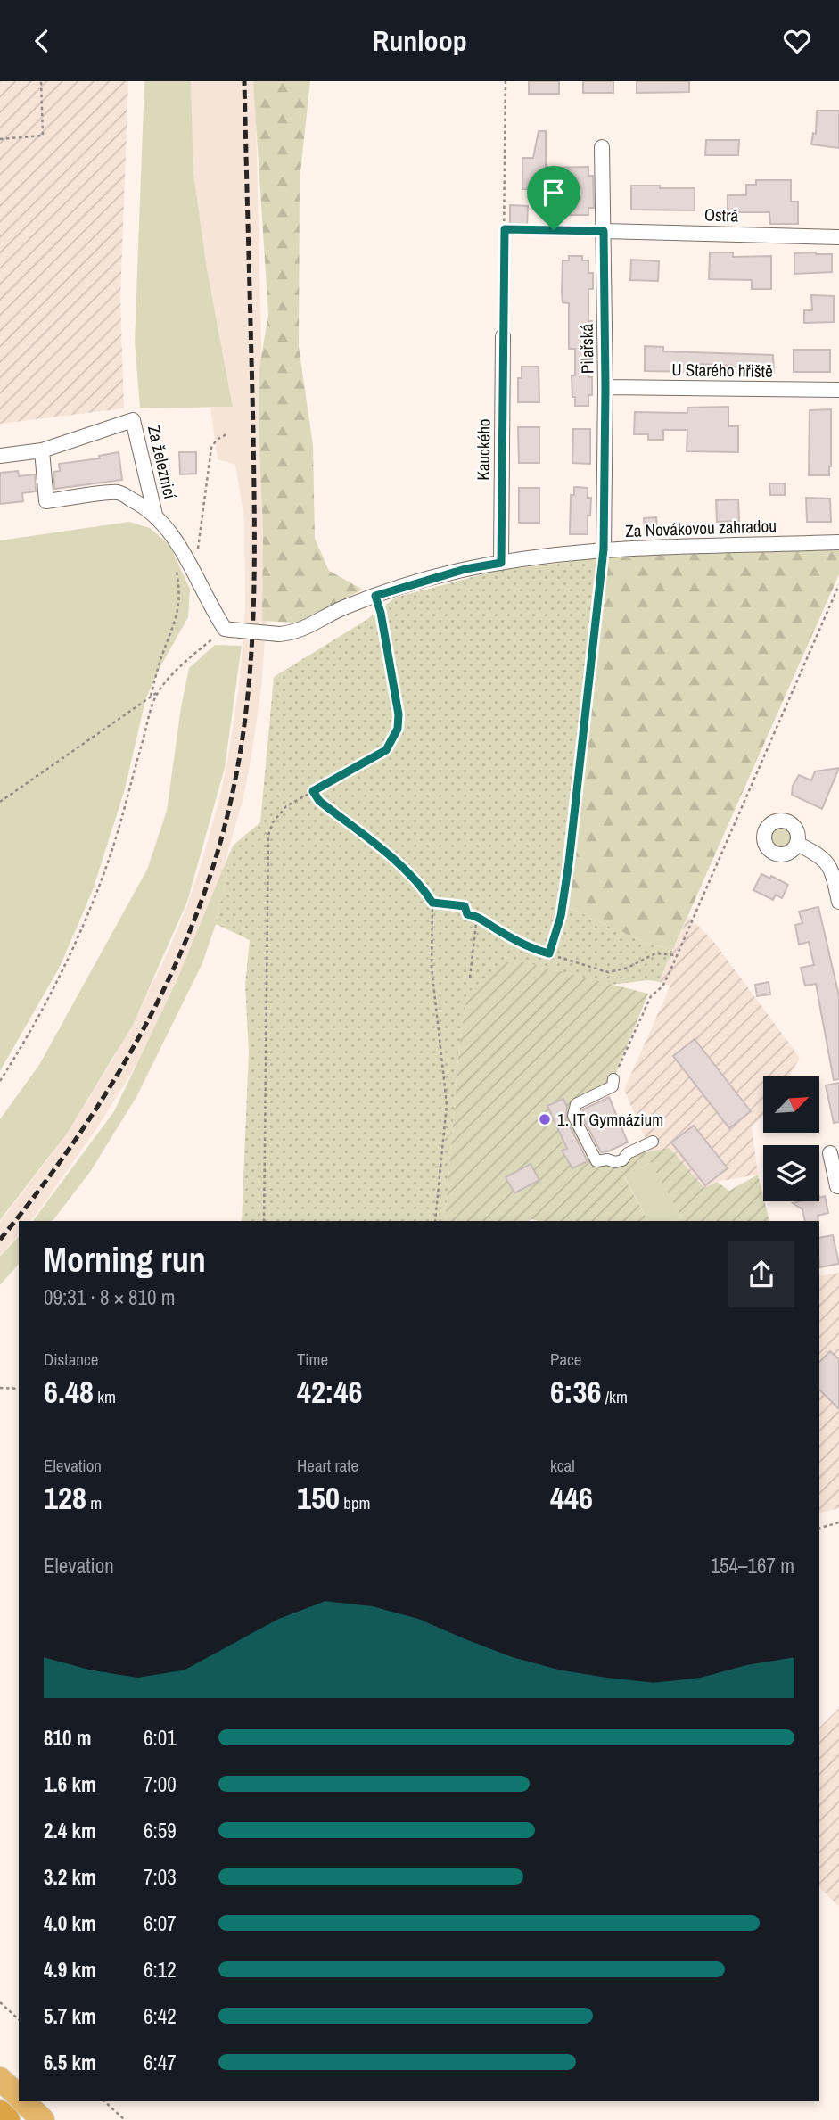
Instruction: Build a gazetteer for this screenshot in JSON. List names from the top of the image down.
{
  "streets": {
    "street": [
      "Ostrá",
      "Pilařská",
      "U Starého hřiště",
      "Kauckého",
      "Za železnicí",
      "Za Novákovou zahradou"
    ]
  },
  "crossings": [
    ["Ostrá", "Pilařská"],
    ["Pilařská", "U Starého hřiště"],
    ["Pilařská", "Za Novákovou zahradou"],
    ["Kauckého", "Za Novákovou zahradou"]
  ],
  "places": ["1. IT Gymnázium"],
  "north": "top right",
  "page": {
    "header": "Runloop",
    "heading": ["Morning run", "09:31 · 8 × 810 m"],
    "stats": [
      ["Distance", "6.48 km"],
      ["Time", "42:46"],
      ["Pace", "6:36 /km"],
      ["Elevation", "128 m"],
      ["Heart rate", "150 bpm"],
      ["kcal", "446"]
    ],
    "chart": ["Elevation", "154–167 m"],
    "list": [
      {
        "name": "810 m",
        "note": "6:01"
      },
      {
        "name": "1.6 km",
        "note": "7:00"
      },
      {
        "name": "2.4 km",
        "note": "6:59"
      },
      {
        "name": "3.2 km",
        "note": "7:03"
      },
      {
        "name": "4.0 km",
        "note": "6:07"
      },
      {
        "name": "4.9 km",
        "note": "6:12"
      },
      {
        "name": "5.7 km",
        "note": "6:42"
      },
      {
        "name": "6.5 km",
        "note": "6:47"
      }
    ]
  }
}
